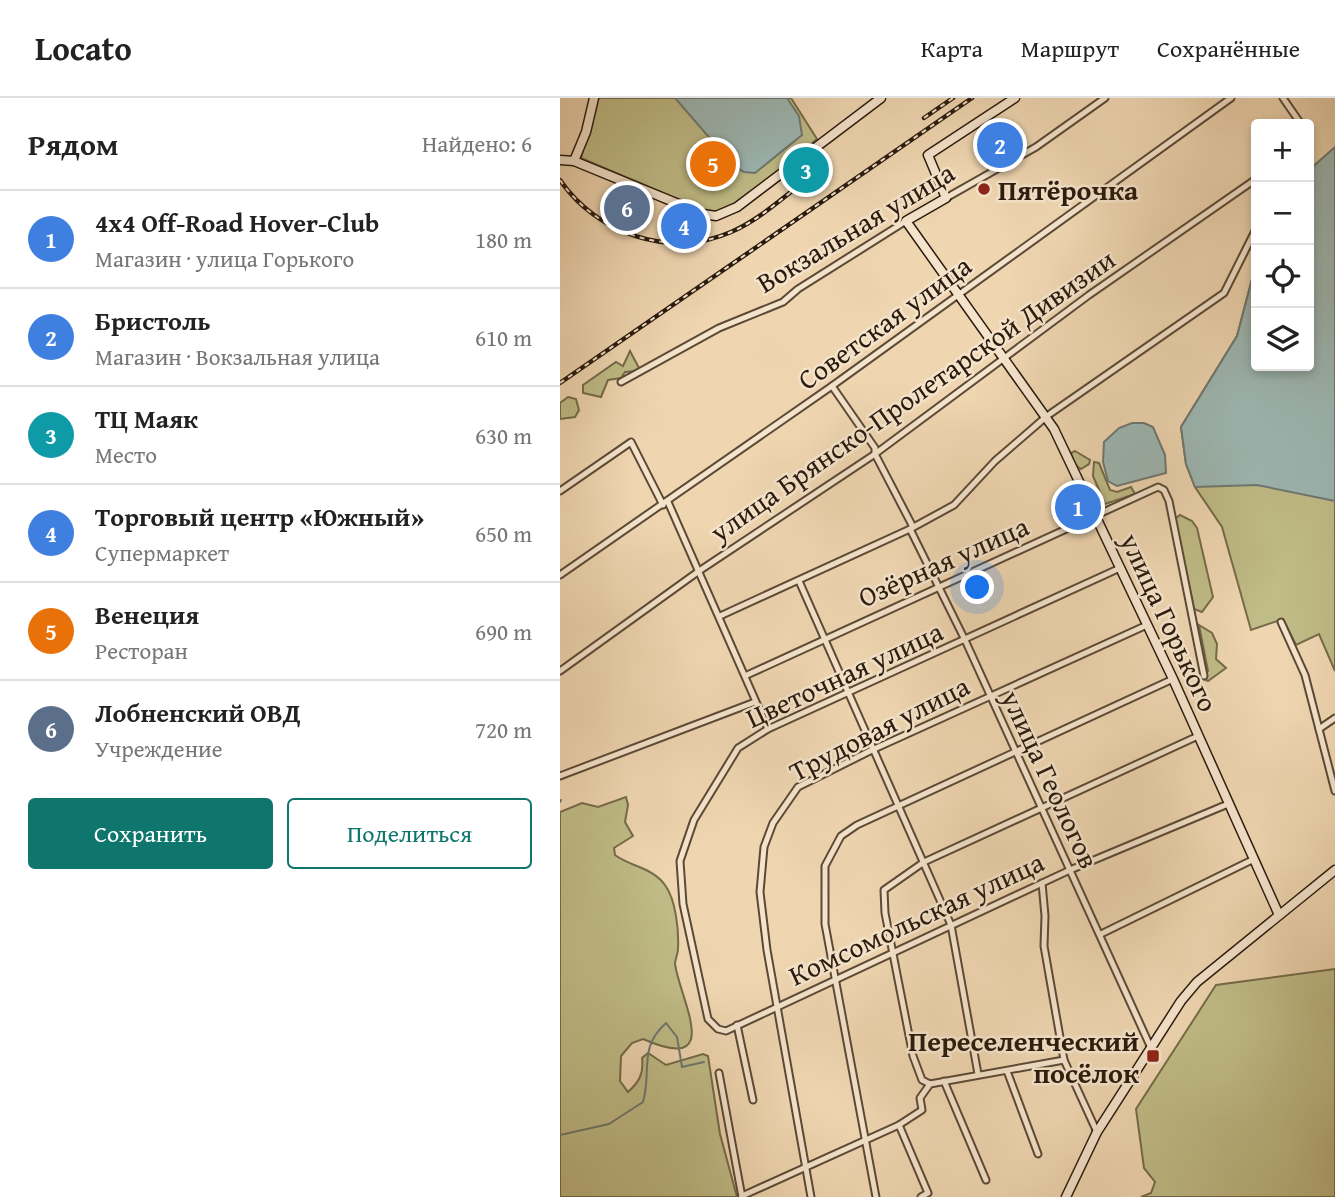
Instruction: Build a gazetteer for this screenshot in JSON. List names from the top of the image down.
{
  "streets": {
    "street": [
      "Вокзальная улица",
      "Советская улица",
      "улица Брянско-Пролетарской Дивизии",
      "Озёрная улица",
      "улица Горького",
      "Цветочная улица",
      "Трудовая улица",
      "улица Геологов",
      "Комсомольская улица"
    ]
  },
  "crossings": [
    ["Вокзальная улица", "улица Горького"],
    ["Советская улица", "улица Горького"],
    ["Советская улица", "улица Геологов"],
    ["улица Брянско-Пролетарской Дивизии", "улица Горького"],
    ["улица Брянско-Пролетарской Дивизии", "улица Геологов"],
    ["Озёрная улица", "улица Горького"],
    ["Озёрная улица", "улица Геологов"],
    ["улица Горького", "Цветочная улица"],
    ["улица Горького", "Трудовая улица"],
    ["улица Горького", "Комсомольская улица"],
    ["Цветочная улица", "улица Геологов"],
    ["Цветочная улица", "Комсомольская улица"],
    ["Трудовая улица", "улица Геологов"],
    ["Трудовая улица", "Комсомольская улица"],
    ["улица Геологов", "Комсомольская улица"]
  ],
  "places": {
    "other": ["Пятёрочка"],
    "transit": ["Переселенческий посёлок"]
  },
  "page": {
    "header": "Locato",
    "nav": ["Карта", "Маршрут", "Сохранённые"],
    "heading": ["Рядом", "Найдено: 6"],
    "pins": [
      "2",
      "5",
      "3",
      "6",
      "4",
      "1"
    ],
    "map_buttons": ["+", "−"],
    "list": [
      {
        "mark": "1",
        "name": "4x4 Off-Road Hover-Club",
        "note": "Магазин · улица Горького",
        "value": "180 m"
      },
      {
        "mark": "2",
        "name": "Бристоль",
        "note": "Магазин · Вокзальная улица",
        "value": "610 m"
      },
      {
        "mark": "3",
        "name": "ТЦ Маяк",
        "note": "Место",
        "value": "630 m"
      },
      {
        "mark": "4",
        "name": "Торговый центр «Южный»",
        "note": "Супермаркет",
        "value": "650 m"
      },
      {
        "mark": "5",
        "name": "Венеция",
        "note": "Ресторан",
        "value": "690 m"
      },
      {
        "mark": "6",
        "name": "Лобненский ОВД",
        "note": "Учреждение",
        "value": "720 m"
      }
    ],
    "buttons": ["Сохранить", "Поделиться"]
  }
}
